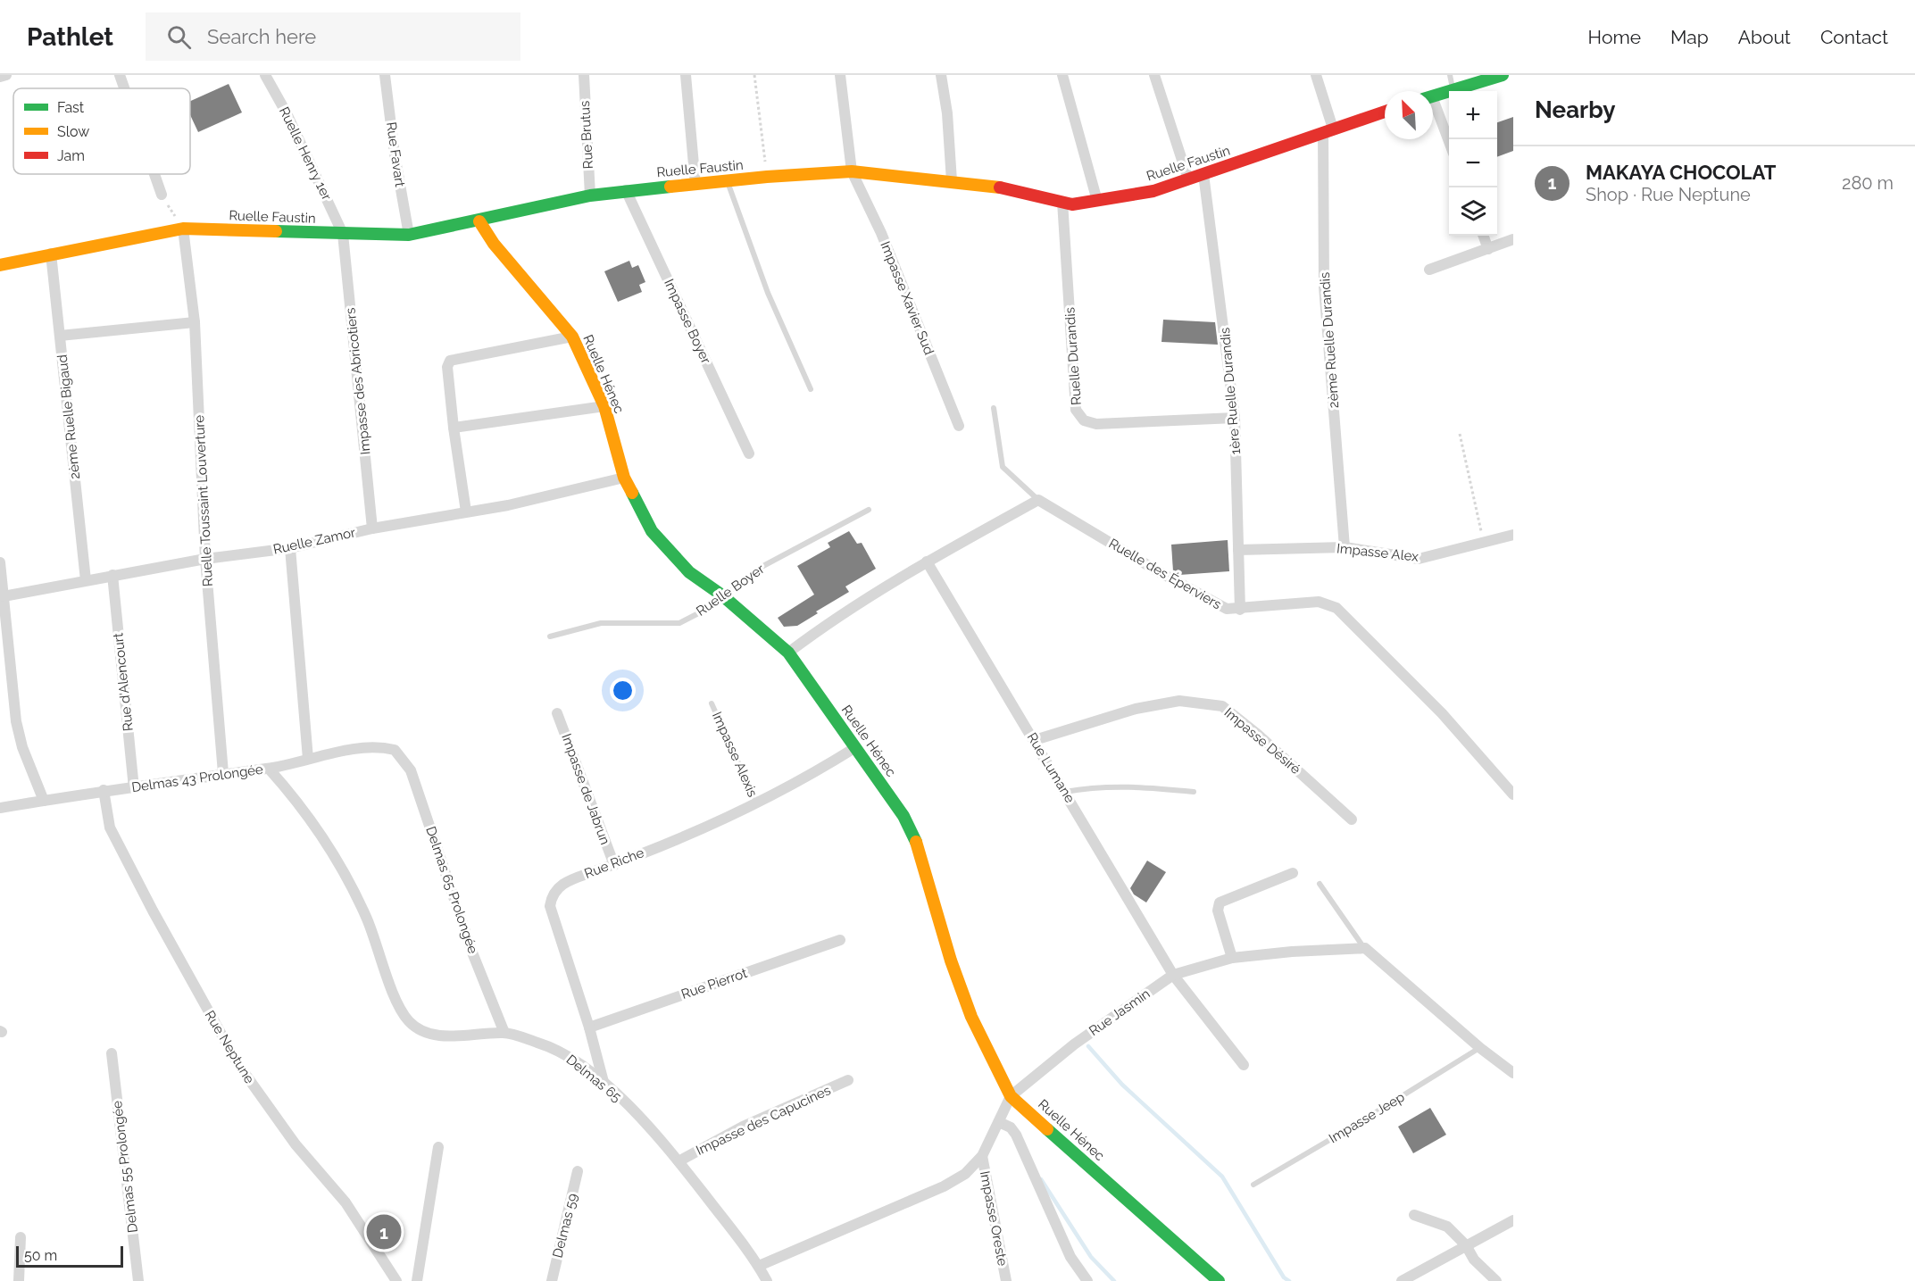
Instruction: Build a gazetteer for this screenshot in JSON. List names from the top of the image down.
{
  "streets": {
    "street": [
      "Rue Brutus",
      "Ruelle Henry 1er",
      "Rue Favart",
      "Ruelle Faustin",
      "Impasse Xavier Sud",
      "Impasse Boyer",
      "2ème Ruelle Durandis",
      "Ruelle Durandis",
      "Ruelle Hénec",
      "Impasse des Abricotiers",
      "1ère Ruelle Durandis",
      "2ème Ruelle Bigaud",
      "Ruelle Toussaint Louverture",
      "Ruelle Zamor",
      "Impasse Alex",
      "Ruelle des Éperviers",
      "Rue d'Alencourt",
      "Impasse Désiré",
      "Rue Lumane",
      "Delmas 43 Prolongée",
      "Impasse de Jabrun",
      "Rue Riche",
      "Delmas 65 Prolongée",
      "Rue Pierrot",
      "Rue Jasmin",
      "Rue Neptune",
      "Delmas 65",
      "Impasse des Capucines",
      "Delmas 55 Prolongée",
      "Impasse Oreste",
      "Delmas 59"
    ],
    "lane": ["Ruelle Boyer", "Impasse Alexis", "Impasse Jeep"]
  },
  "crossings": [
    ["Rue Brutus", "Ruelle Faustin"],
    ["Ruelle Henry 1er", "Ruelle Faustin"],
    ["Ruelle Henry 1er", "Impasse des Abricotiers"],
    ["Rue Favart", "Ruelle Faustin"],
    ["Ruelle Faustin", "Impasse Xavier Sud"],
    ["Ruelle Faustin", "Impasse Boyer"],
    ["Ruelle Faustin", "2ème Ruelle Durandis"],
    ["Ruelle Faustin", "Ruelle Durandis"],
    ["Ruelle Faustin", "Ruelle Hénec"],
    ["Ruelle Faustin", "Impasse des Abricotiers"],
    ["Ruelle Faustin", "1ère Ruelle Durandis"],
    ["Ruelle Faustin", "2ème Ruelle Bigaud"],
    ["Ruelle Faustin", "Ruelle Toussaint Louverture"],
    ["2ème Ruelle Durandis", "Impasse Alex"],
    ["Ruelle Durandis", "1ère Ruelle Durandis"],
    ["Ruelle Hénec", "Ruelle Zamor"],
    ["Ruelle Hénec", "Ruelle Boyer"],
    ["Ruelle Hénec", "Rue Riche"],
    ["Ruelle Hénec", "Rue Jasmin"],
    ["Impasse des Abricotiers", "Ruelle Zamor"],
    ["1ère Ruelle Durandis", "Impasse Alex"],
    ["1ère Ruelle Durandis", "Ruelle des Éperviers"],
    ["2ème Ruelle Bigaud", "Ruelle Zamor"],
    ["Ruelle Toussaint Louverture", "Ruelle Zamor"],
    ["Ruelle Toussaint Louverture", "Delmas 43 Prolongée"],
    ["Ruelle Zamor", "Rue d'Alencourt"],
    ["Rue d'Alencourt", "Delmas 43 Prolongée"],
    ["Impasse Désiré", "Rue Lumane"],
    ["Impasse Alexis", "Rue Riche"],
    ["Rue Lumane", "Rue Jasmin"],
    ["Delmas 43 Prolongée", "Delmas 65 Prolongée"],
    ["Delmas 43 Prolongée", "Rue Neptune"],
    ["Delmas 43 Prolongée", "Delmas 65"],
    ["Impasse de Jabrun", "Rue Riche"],
    ["Rue Riche", "Rue Pierrot"],
    ["Rue Riche", "Delmas 65"],
    ["Delmas 65 Prolongée", "Delmas 65"],
    ["Rue Jasmin", "Delmas 65"],
    ["Rue Jasmin", "Impasse Oreste"],
    ["Delmas 65", "Impasse des Capucines"]
  ],
  "legend": ["Fast", "Slow", "Jam"],
  "scale_bar": "50 m",
  "north": "top left",
  "page": {
    "header": "Pathlet",
    "search": "Search here",
    "nav": [
      "Home",
      "Map",
      "About",
      "Contact"
    ],
    "heading": "Nearby",
    "map_buttons": ["+", "−"],
    "list": [
      {
        "mark": "1",
        "name": "MAKAYA CHOCOLAT",
        "note": "Shop · Rue Neptune",
        "value": "280 m"
      }
    ],
    "pins": "1",
    "scale": "50 m"
  }
}
